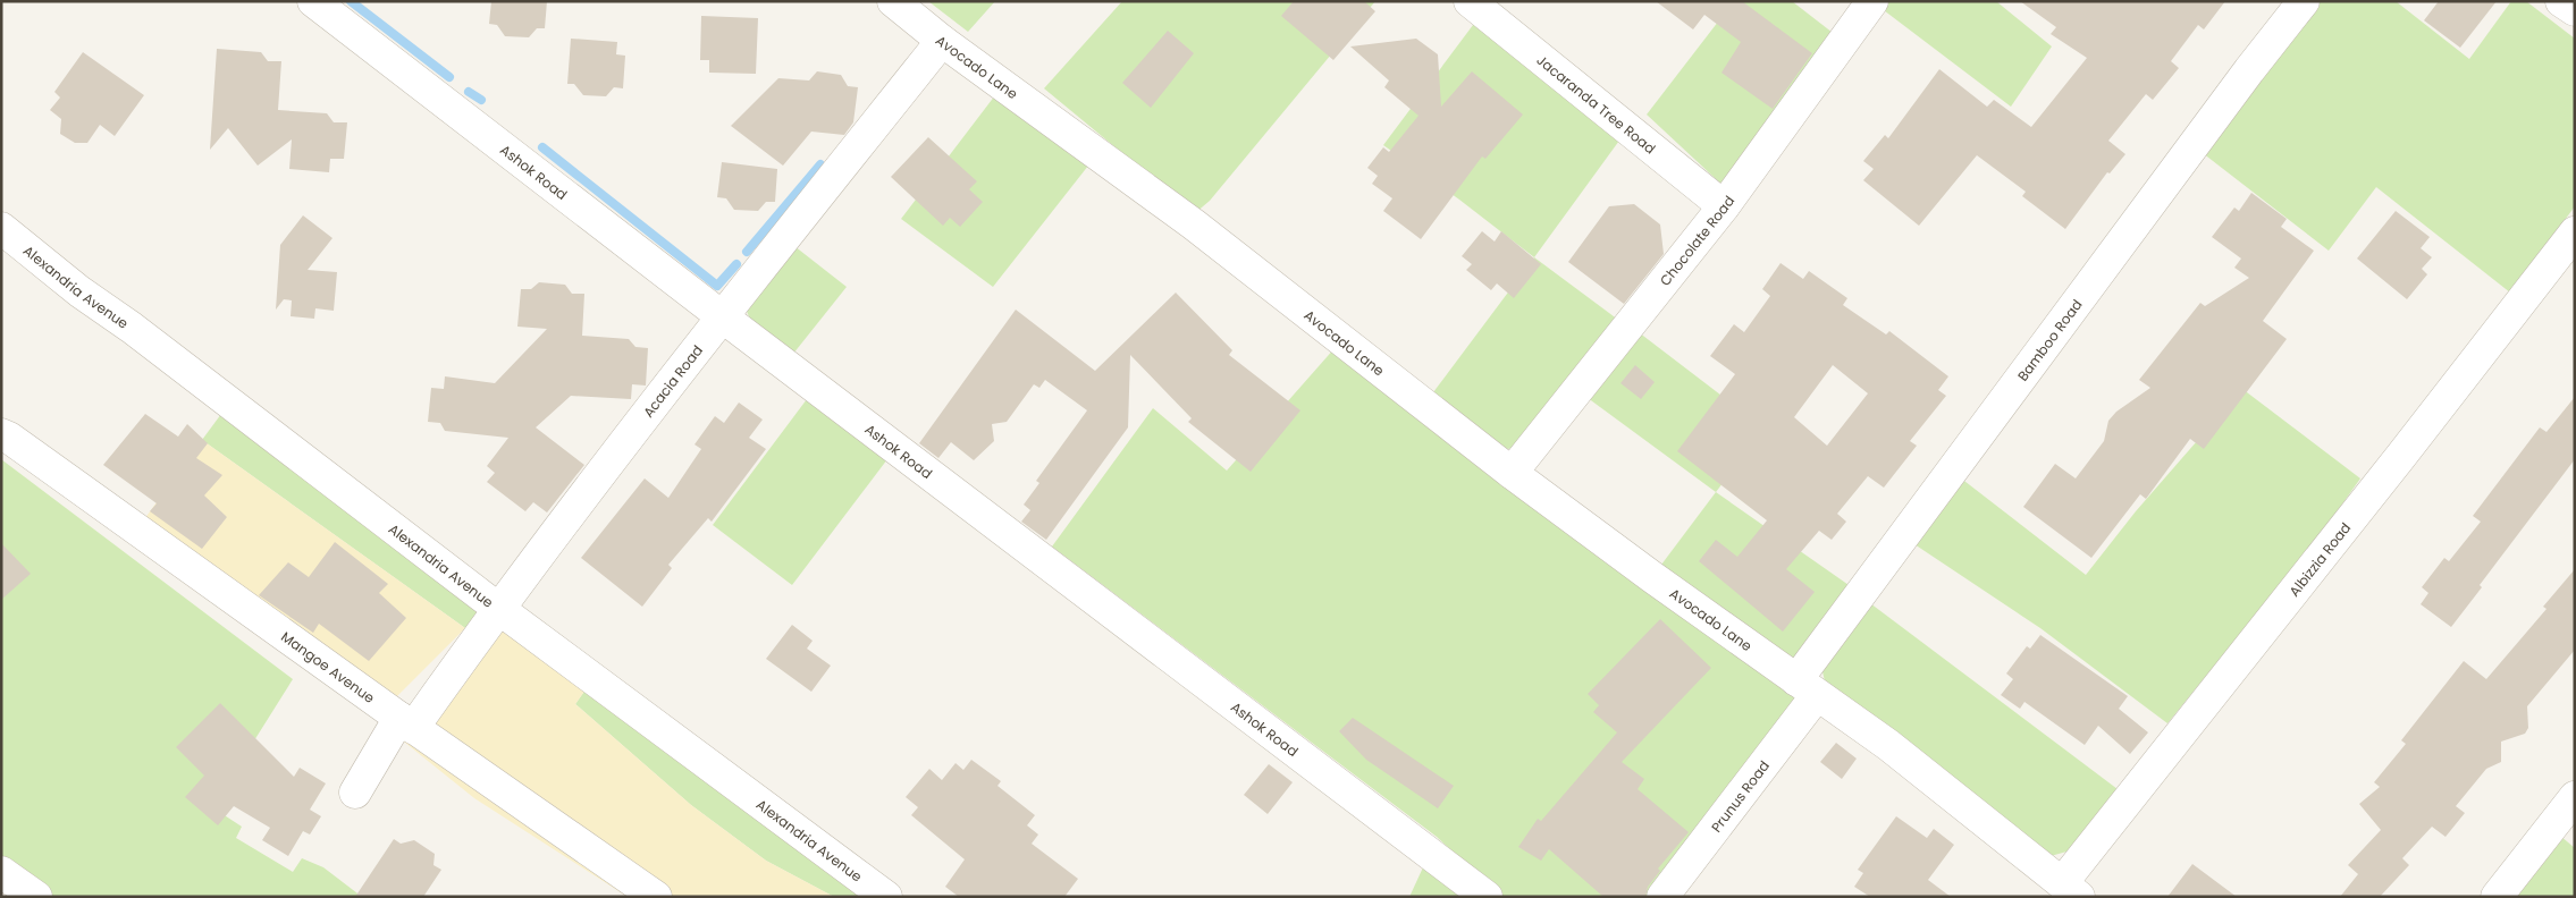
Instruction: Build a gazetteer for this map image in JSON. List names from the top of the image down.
{
  "streets": {
    "street": [
      "Avocado Lane",
      "Jacaranda Tree Road",
      "Ashok Road",
      "Chocolate Road",
      "Alexandria Avenue",
      "Bamboo Road",
      "Acacia Road",
      "Albizzia Road",
      "Mangoe Avenue",
      "Prunus Road"
    ]
  },
  "crossings": [
    ["Avocado Lane", "Chocolate Road"],
    ["Avocado Lane", "Bamboo Road"],
    ["Avocado Lane", "Acacia Road"],
    ["Avocado Lane", "Albizzia Road"],
    ["Avocado Lane", "Prunus Road"],
    ["Jacaranda Tree Road", "Chocolate Road"],
    ["Ashok Road", "Acacia Road"],
    ["Alexandria Avenue", "Acacia Road"],
    ["Bamboo Road", "Prunus Road"],
    ["Acacia Road", "Mangoe Avenue"]
  ]
}
